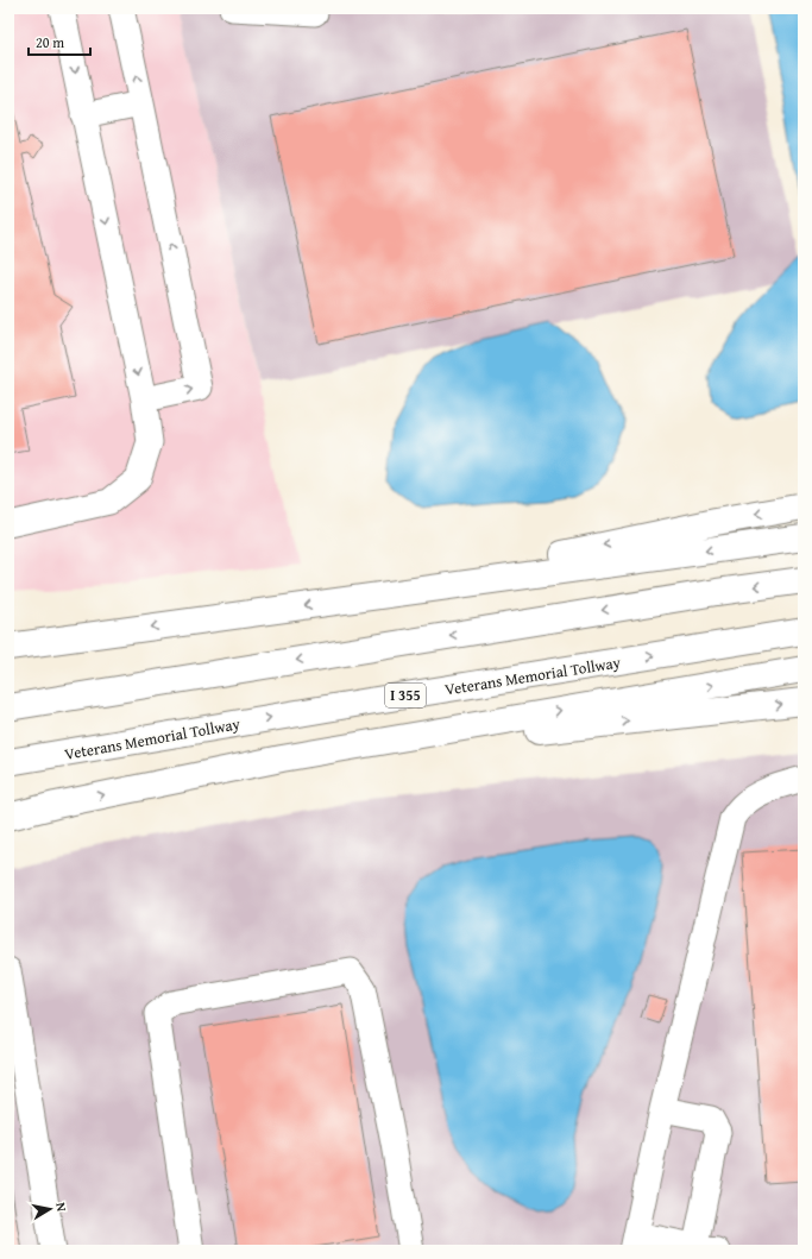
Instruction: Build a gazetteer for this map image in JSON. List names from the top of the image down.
{
  "streets": {
    "highway": ["Veterans Memorial Tollway", "I 355"]
  },
  "scale_bar": "20 m",
  "north": "right"
}
